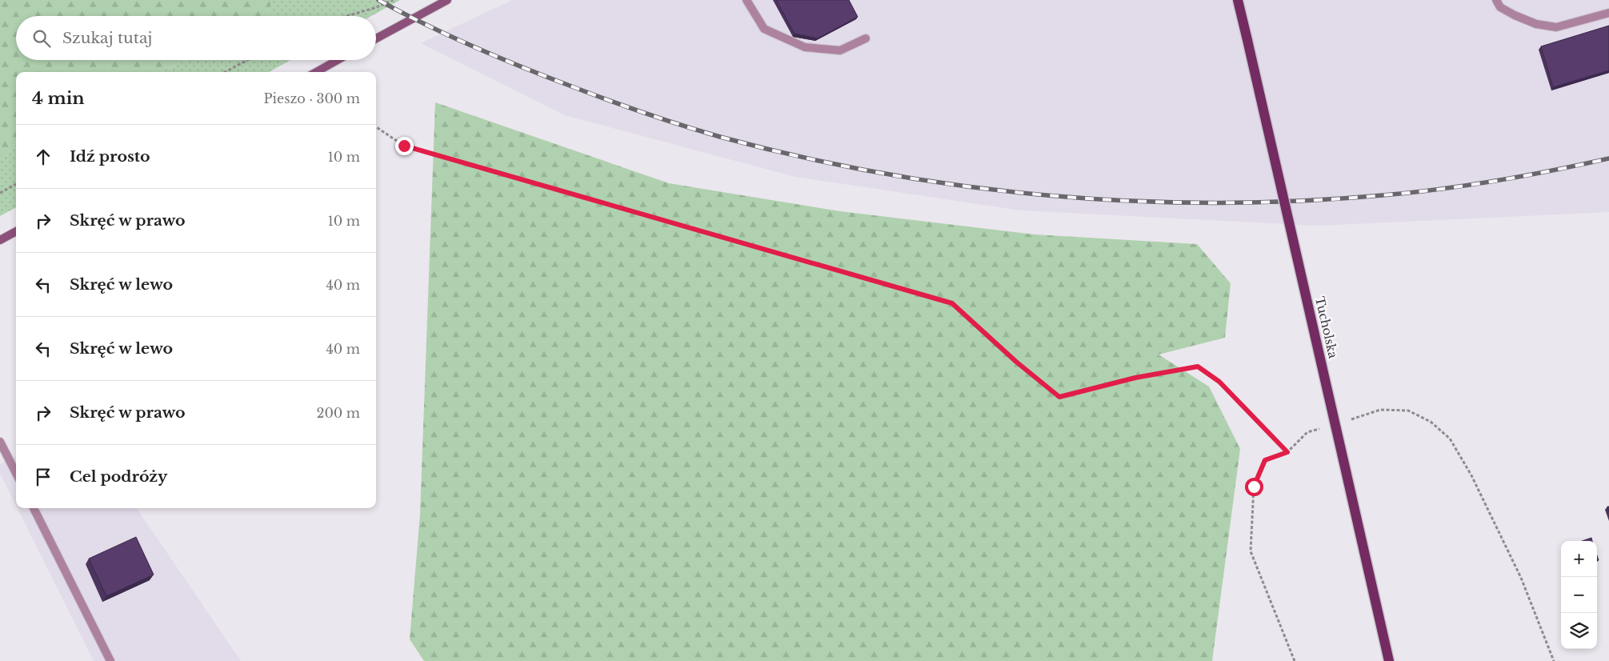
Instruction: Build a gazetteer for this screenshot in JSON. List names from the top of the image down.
{
  "streets": {
    "main road": ["Tucholska"]
  },
  "page": {
    "search": "Szukaj tutaj",
    "heading": ["4 min", "Pieszo · 300 m"],
    "list": [
      ["Idź prosto", "10 m"],
      ["Skręć w prawo", "10 m"],
      ["Skręć w lewo", "40 m"],
      ["Skręć w lewo", "40 m"],
      ["Skręć w prawo", "200 m"],
      "Cel podróży"
    ],
    "map_buttons": ["+", "−"]
  }
}
